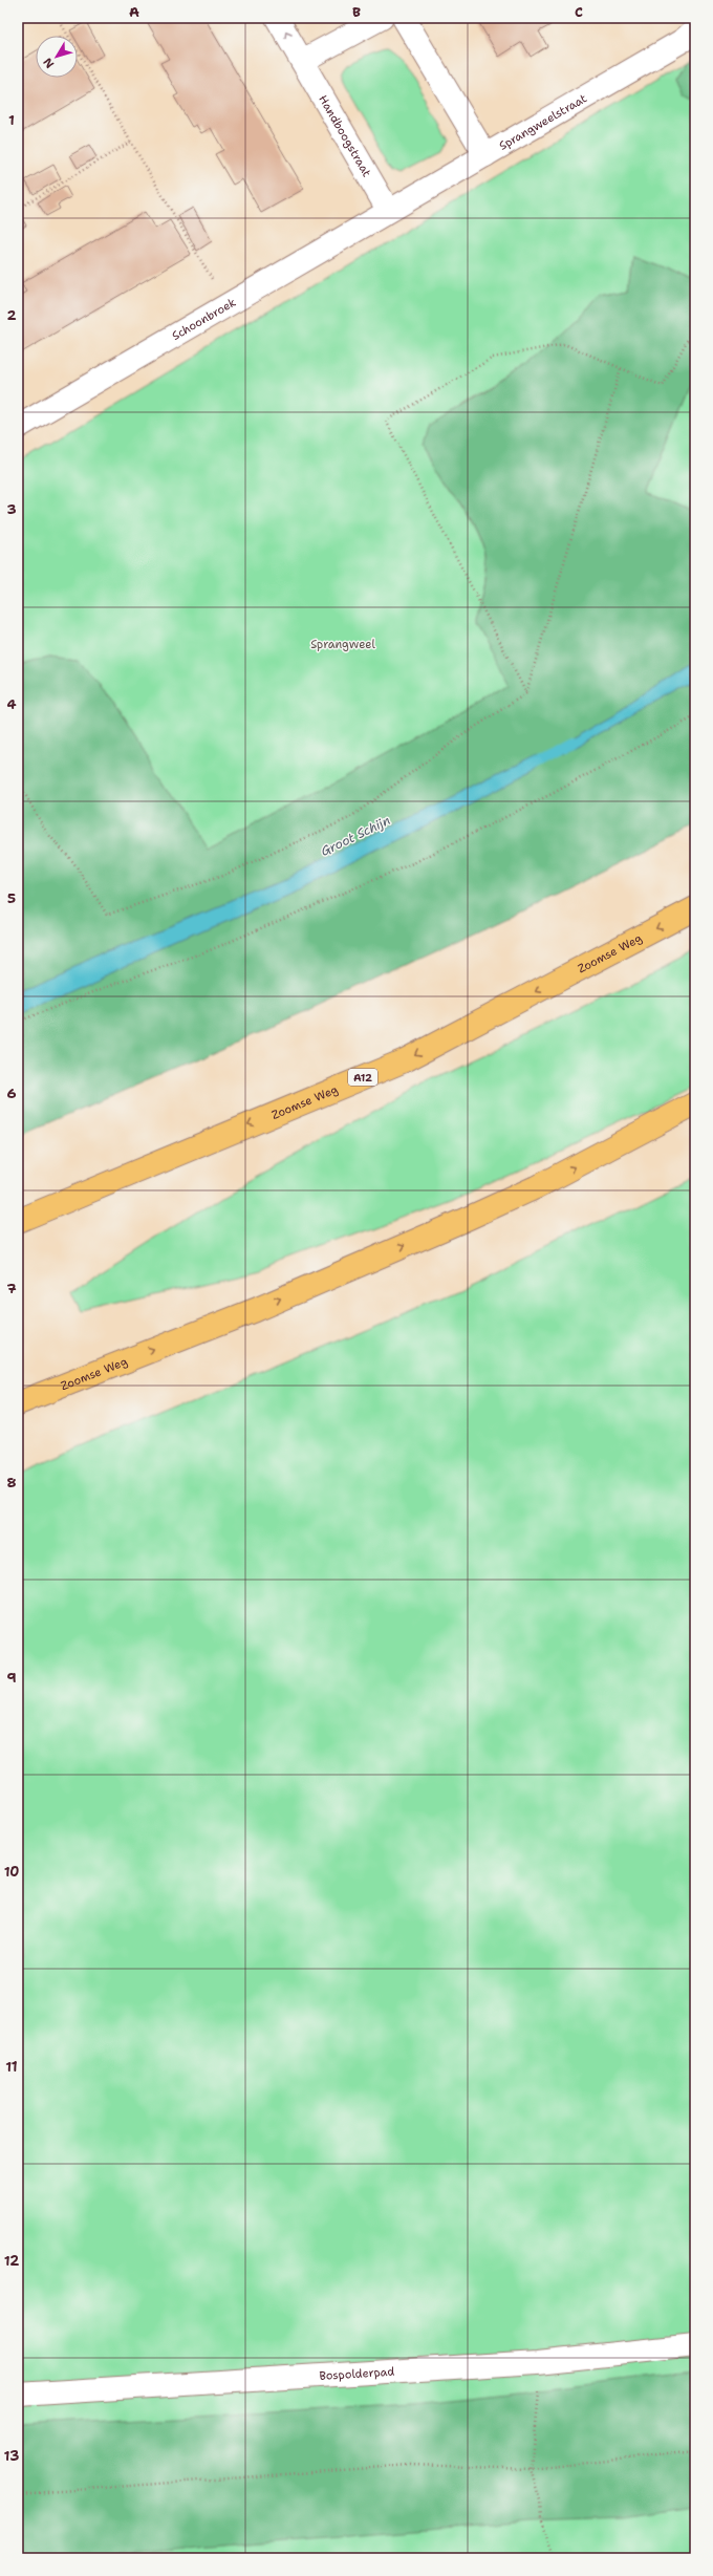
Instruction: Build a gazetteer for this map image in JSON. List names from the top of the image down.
{
  "streets": {
    "highway": ["Zoomse Weg", "A12"],
    "street": [
      "Sprangweelstraat",
      "Handboogstraat",
      "Schoonbroek",
      "Bospolderpad"
    ]
  },
  "crossings": [
    ["Sprangweelstraat", "Handboogstraat"],
    ["Sprangweelstraat", "Schoonbroek"],
    ["Handboogstraat", "Schoonbroek"]
  ],
  "water": ["Groot Schijn"],
  "parks": ["Sprangweel"],
  "north": "bottom left",
  "grid": {
    "columns": ["A", "B", "C"],
    "rows": [
      "1",
      "2",
      "3",
      "4",
      "5",
      "6",
      "7",
      "8",
      "9",
      "10",
      "11",
      "12",
      "13"
    ]
  }
}
